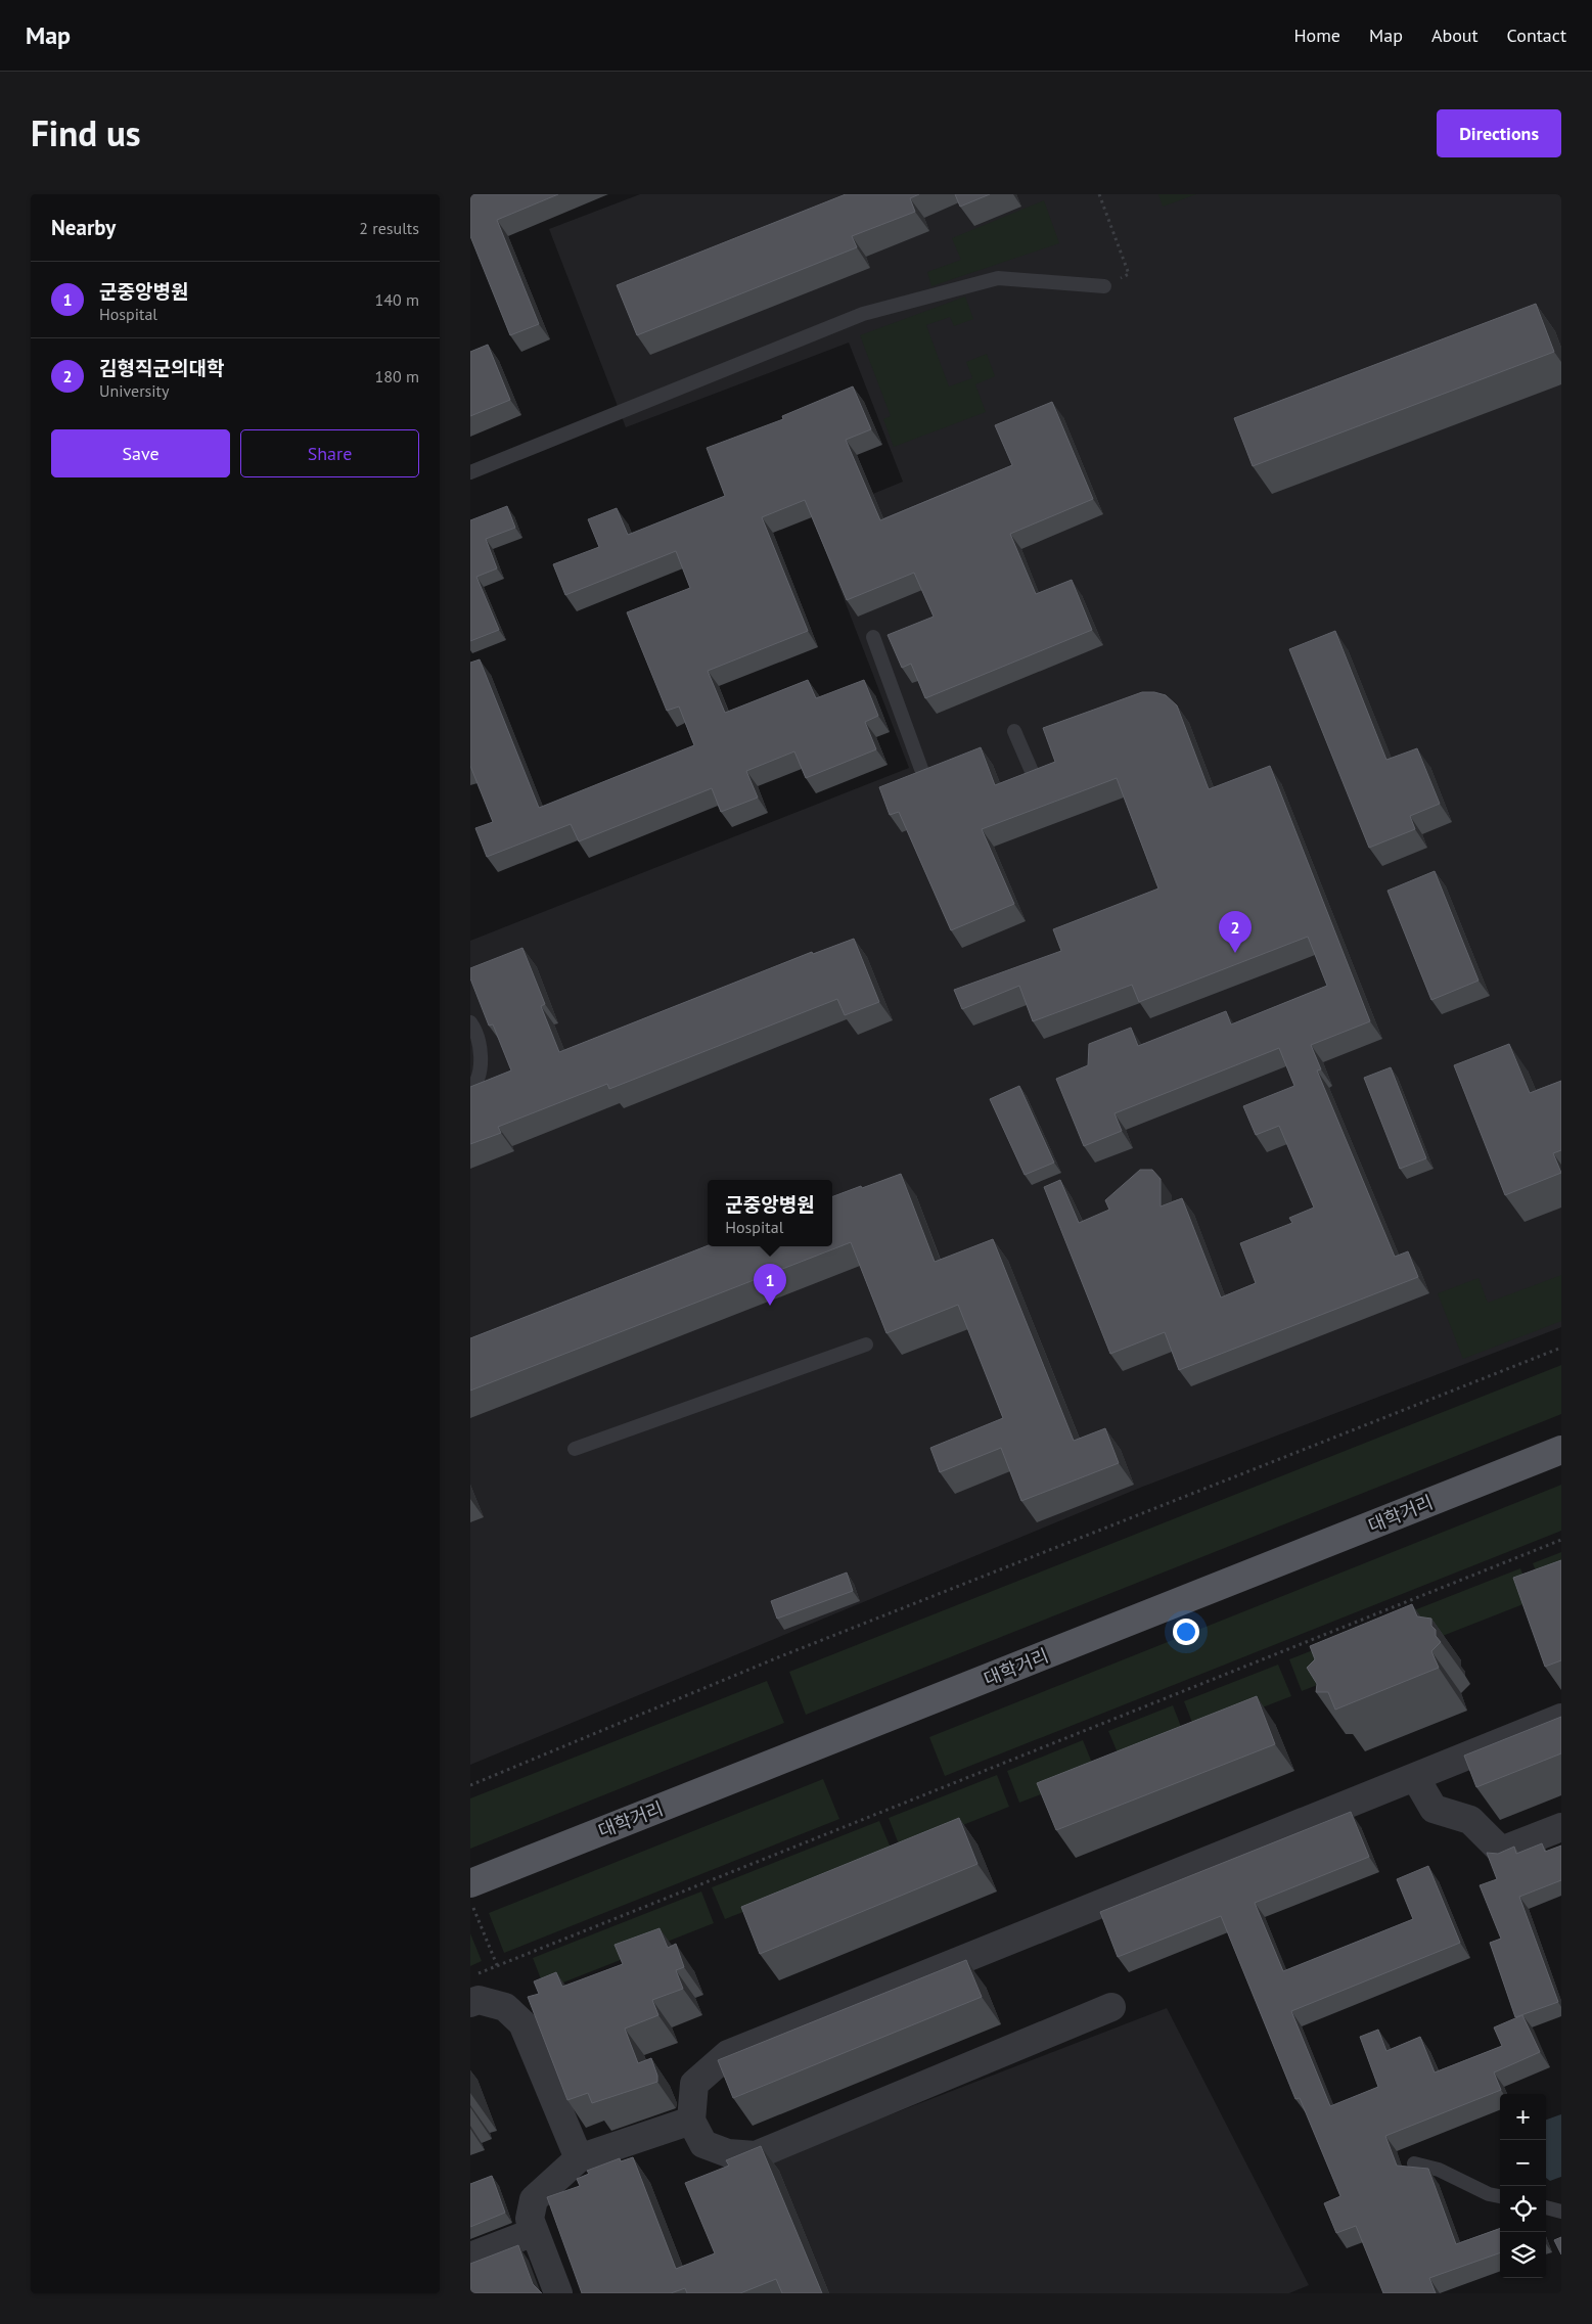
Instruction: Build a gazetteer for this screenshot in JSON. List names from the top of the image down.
{
  "streets": {
    "main road": ["대학거리"]
  },
  "page": {
    "header": "Map",
    "nav": [
      "Home",
      "Map",
      "About",
      "Contact"
    ],
    "title": "Find us",
    "buttons": [
      "Directions",
      ["Save", "Share"]
    ],
    "heading": ["Nearby", "2 results"],
    "list": [
      {
        "mark": "1",
        "name": "군중앙병원",
        "note": "Hospital",
        "value": "140 m"
      },
      {
        "mark": "2",
        "name": "김형직군의대학",
        "note": "University",
        "value": "180 m"
      }
    ],
    "pins": ["2", "1"],
    "popup": ["군중앙병원", "Hospital"],
    "map_buttons": ["+", "−"]
  }
}
